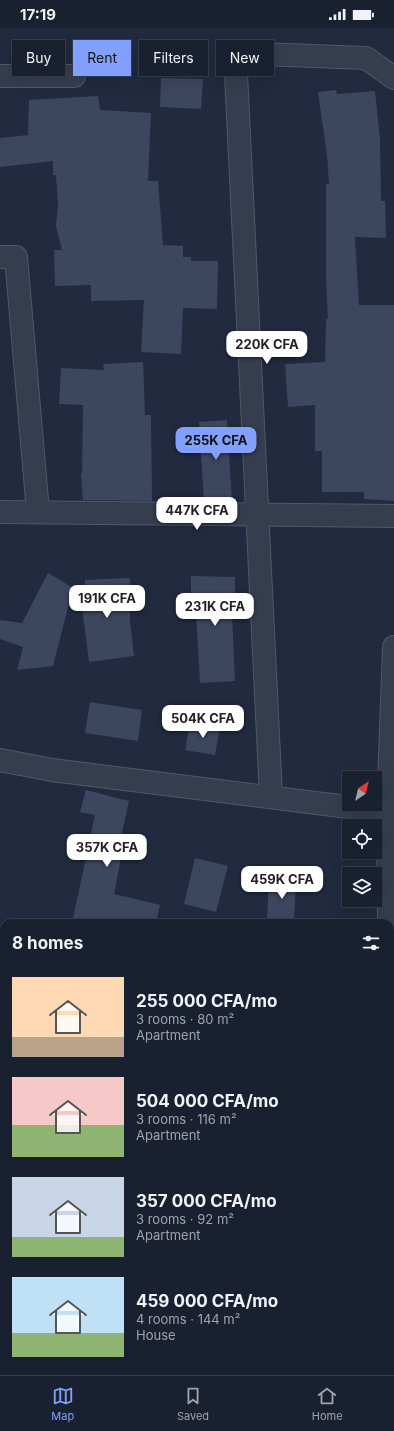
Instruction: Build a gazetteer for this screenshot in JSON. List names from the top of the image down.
{
  "north": "top right",
  "page": {
    "status": "17:19",
    "chip": [
      "Buy",
      "Rent",
      "Filters",
      "New"
    ],
    "price": [
      "220K CFA",
      "255K CFA",
      "447K CFA",
      "191K CFA",
      "231K CFA",
      "504K CFA",
      "357K CFA",
      "459K CFA"
    ],
    "heading": "8 homes",
    "list": [
      {
        "name": "255 000 CFA/mo",
        "note": "3 rooms · 80 m² · Apartment"
      },
      {
        "name": "504 000 CFA/mo",
        "note": "3 rooms · 116 m² · Apartment"
      },
      {
        "name": "357 000 CFA/mo",
        "note": "3 rooms · 92 m² · Apartment"
      },
      {
        "name": "459 000 CFA/mo",
        "note": "4 rooms · 144 m² · House"
      }
    ],
    "tabs": ["Map", "Saved", "Home"]
  }
}
